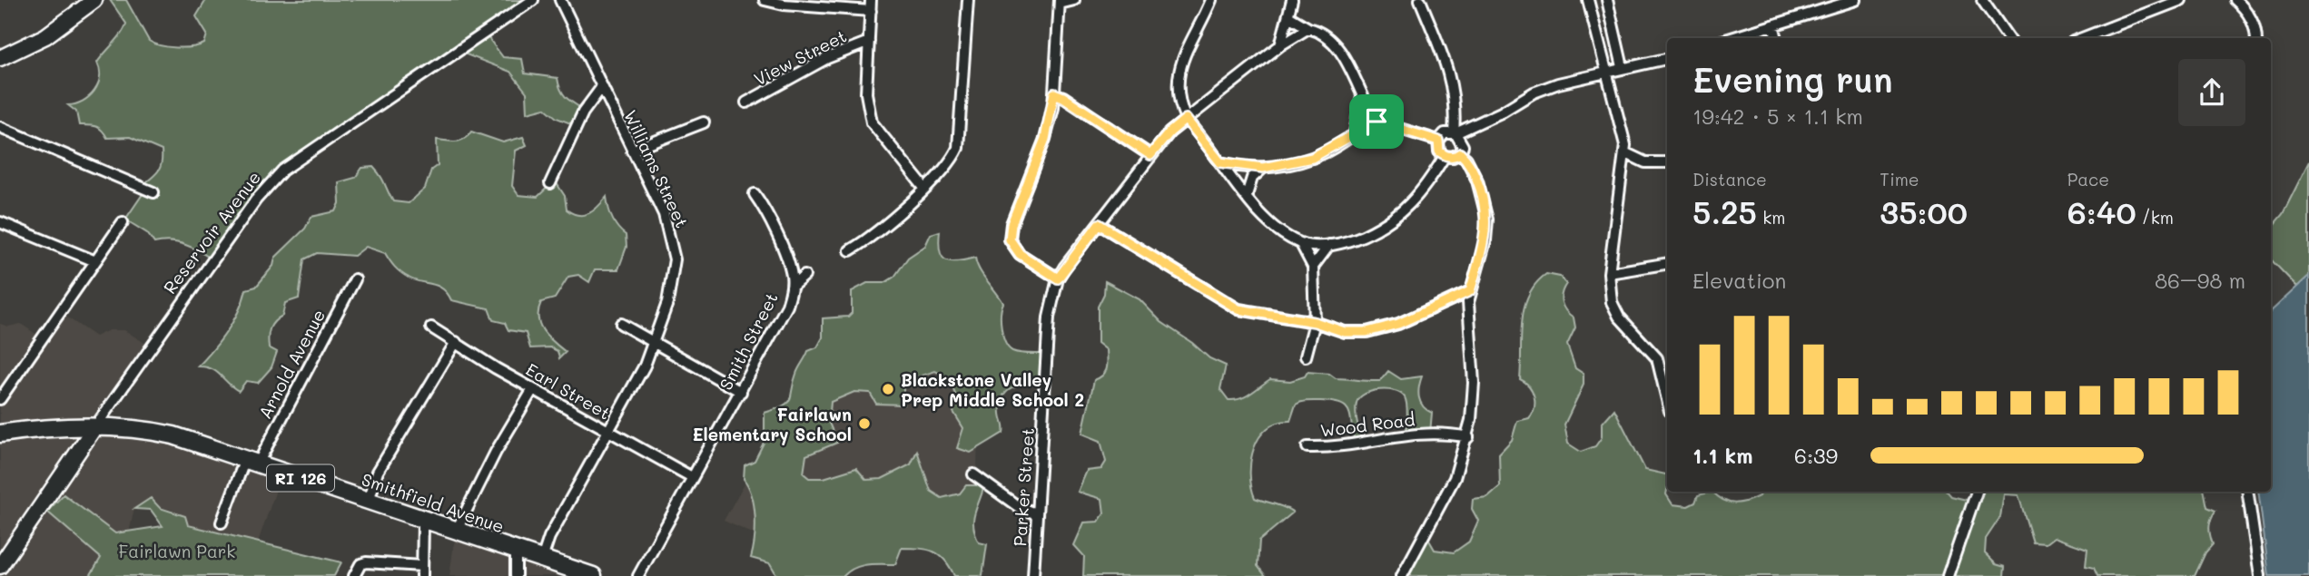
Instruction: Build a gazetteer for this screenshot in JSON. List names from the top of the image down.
{
  "streets": {
    "main road": ["RI 126", "Smithfield Avenue"],
    "street": [
      "View Street",
      "Williams Street",
      "Reservoir Avenue",
      "Smith Street",
      "Arnold Avenue",
      "Earl Street",
      "Wood Road",
      "Parker Street"
    ]
  },
  "crossings": [
    ["Williams Street", "Earl Street"],
    ["Williams Street", "Smithfield Avenue"],
    ["Reservoir Avenue", "Smithfield Avenue"],
    ["Smith Street", "Earl Street"],
    ["Arnold Avenue", "Smithfield Avenue"]
  ],
  "parks": ["Fairlawn Park"],
  "places": ["Blackstone Valley Prep Middle School 2", "Fairlawn Elementary School"],
  "page": {
    "heading": ["Evening run", "19:42 · 5 × 1.1 km"],
    "stats": [
      ["Distance", "5.25 km"],
      ["Time", "35:00"],
      ["Pace", "6:40 /km"]
    ],
    "chart": ["Elevation", "86–98 m"],
    "list": [
      {
        "name": "1.1 km",
        "note": "6:39"
      }
    ]
  }
}
